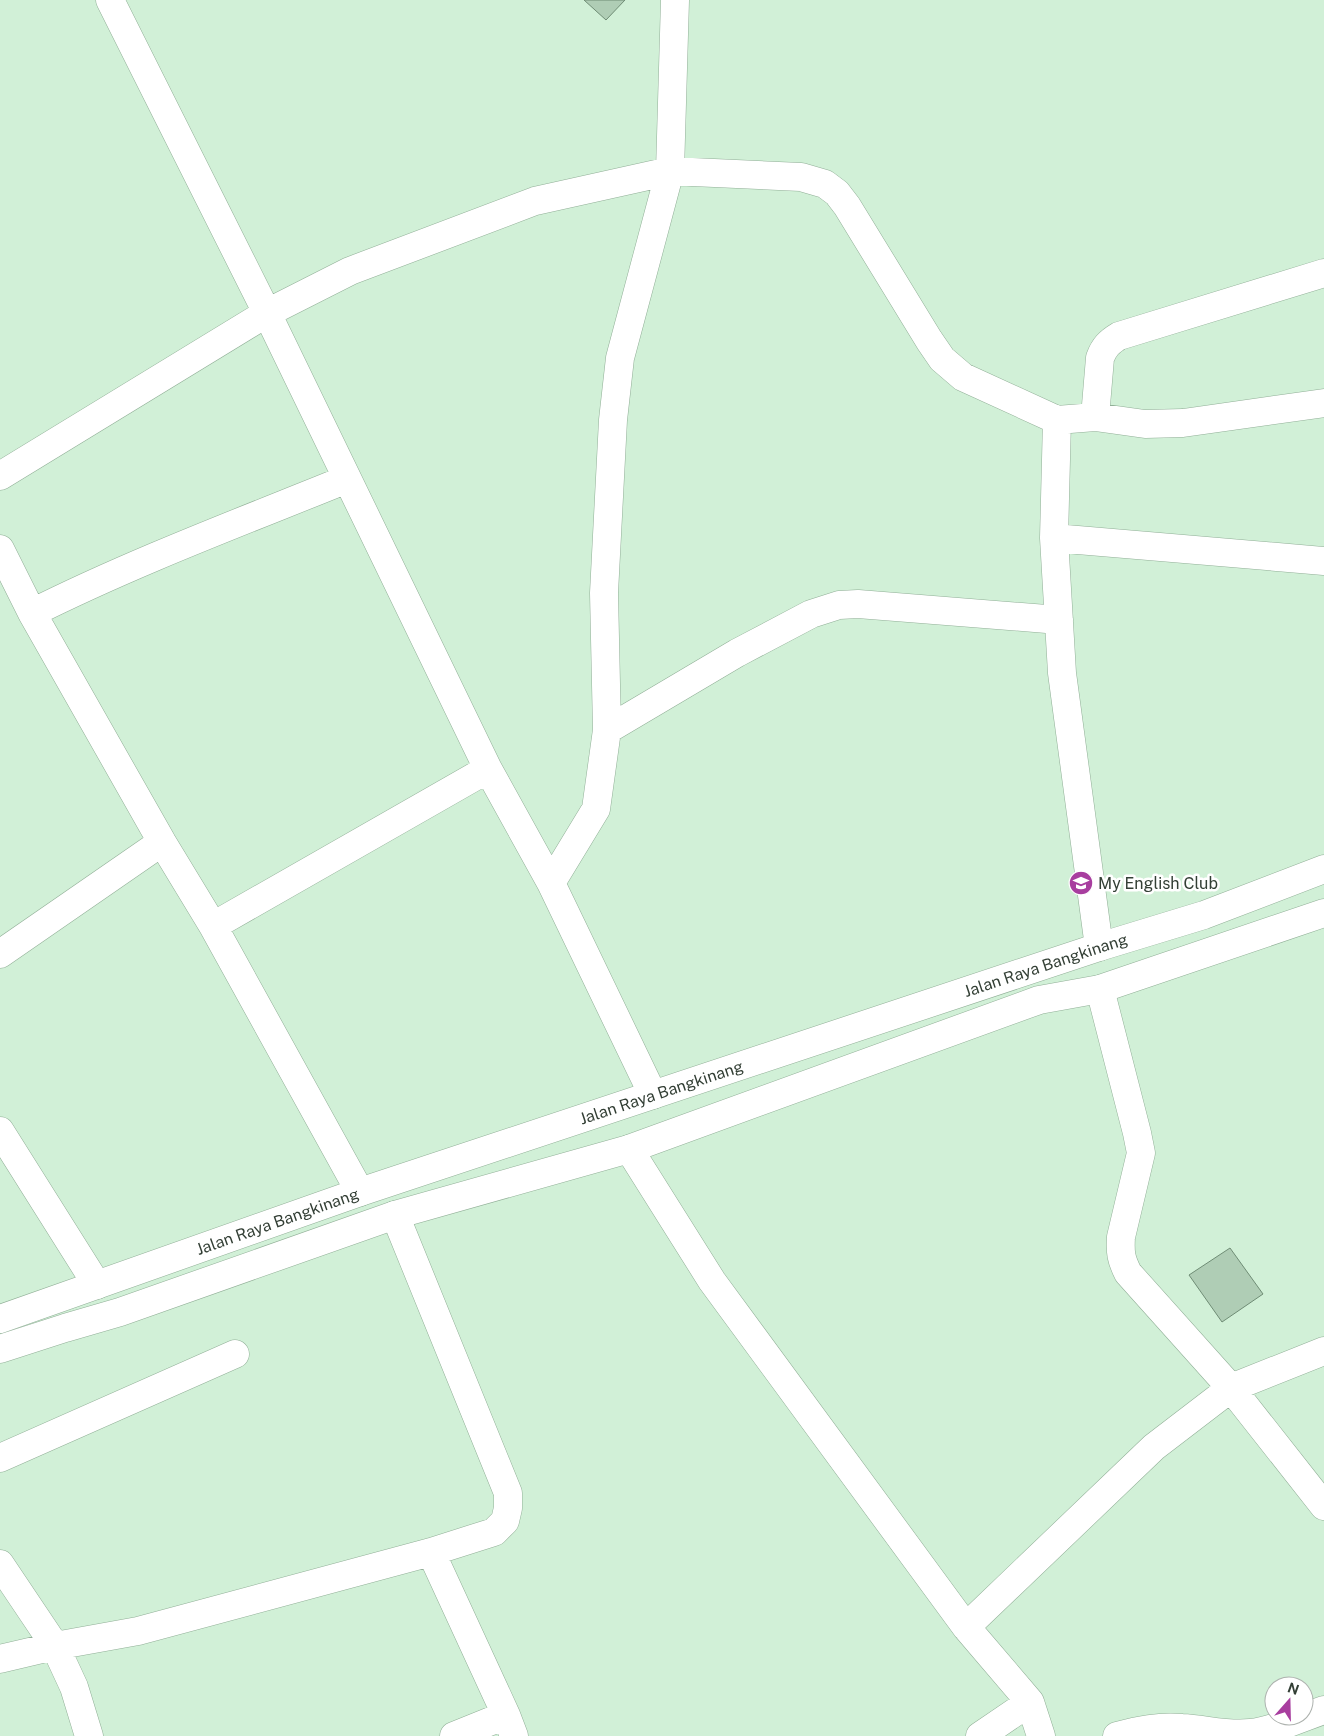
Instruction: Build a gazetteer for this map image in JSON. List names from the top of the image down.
{
  "streets": {
    "main road": ["Jalan Raya Bangkinang"]
  },
  "places": {
    "school or university": ["My English Club"]
  },
  "north": "top"
}
